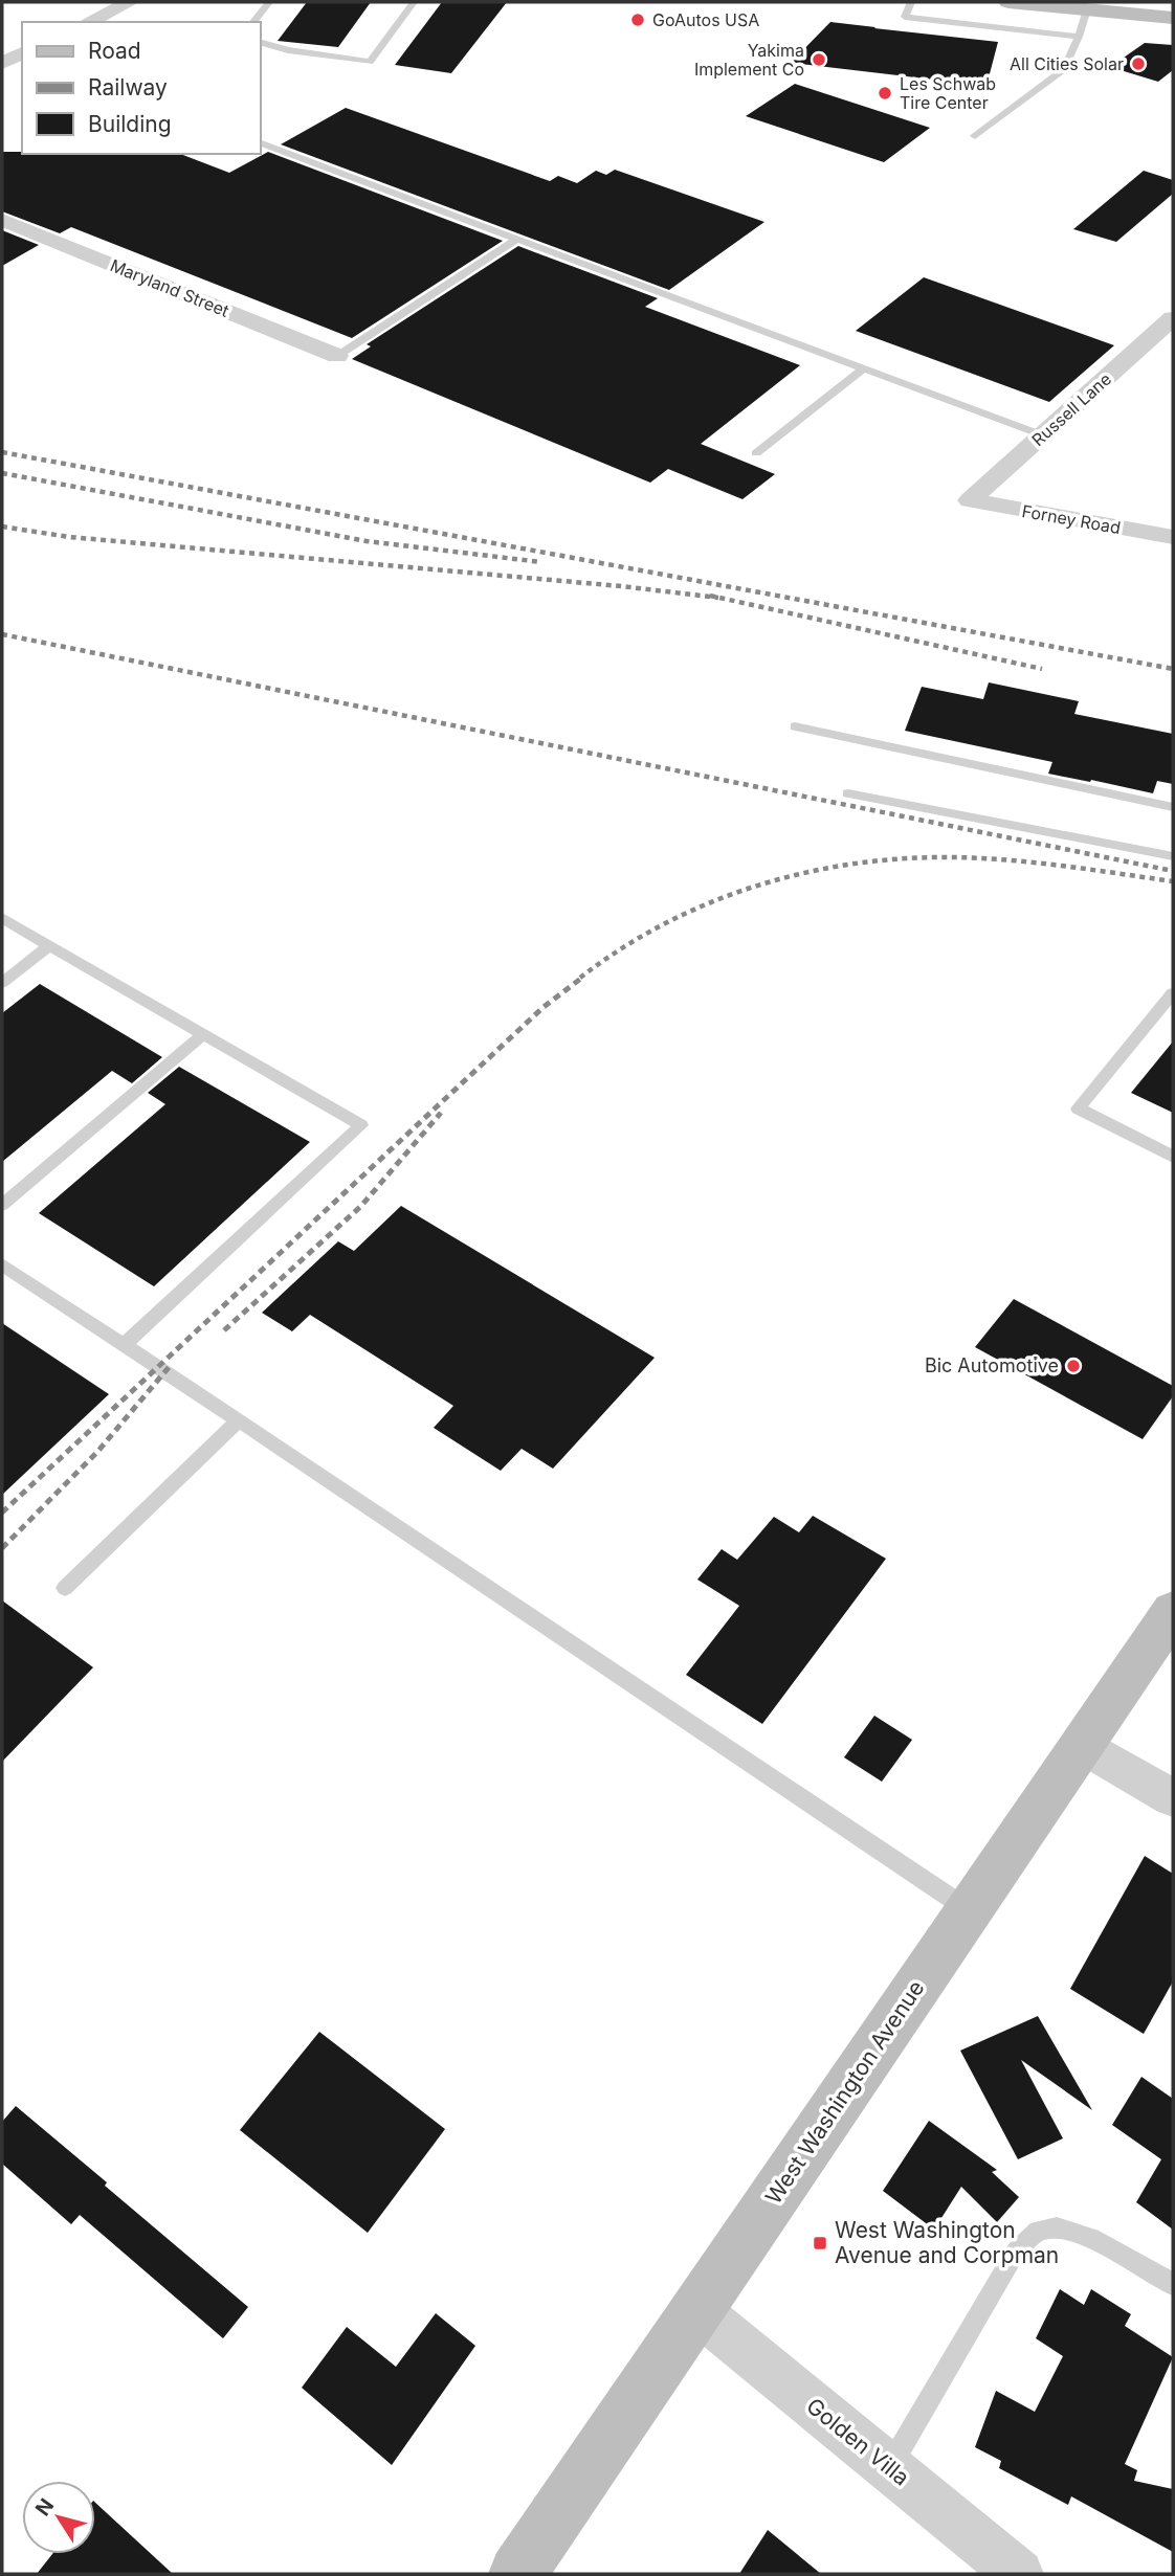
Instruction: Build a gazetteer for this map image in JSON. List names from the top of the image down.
{
  "streets": {
    "main road": ["West Washington Avenue"],
    "street": [
      "Maryland Street",
      "Russell Lane",
      "Forney Road",
      "Golden Villa"
    ]
  },
  "crossings": [
    ["Russell Lane", "Forney Road"],
    ["West Washington Avenue", "Golden Villa"]
  ],
  "places": {
    "other": [
      "GoAutos USA",
      "Yakima Implement Co",
      "All Cities Solar",
      "Les Schwab Tire Center",
      "Bic Automotive"
    ],
    "transit": ["West Washington Avenue and Corpman"]
  },
  "legend": ["Road", "Railway", "Building"],
  "north": "top left"
}
